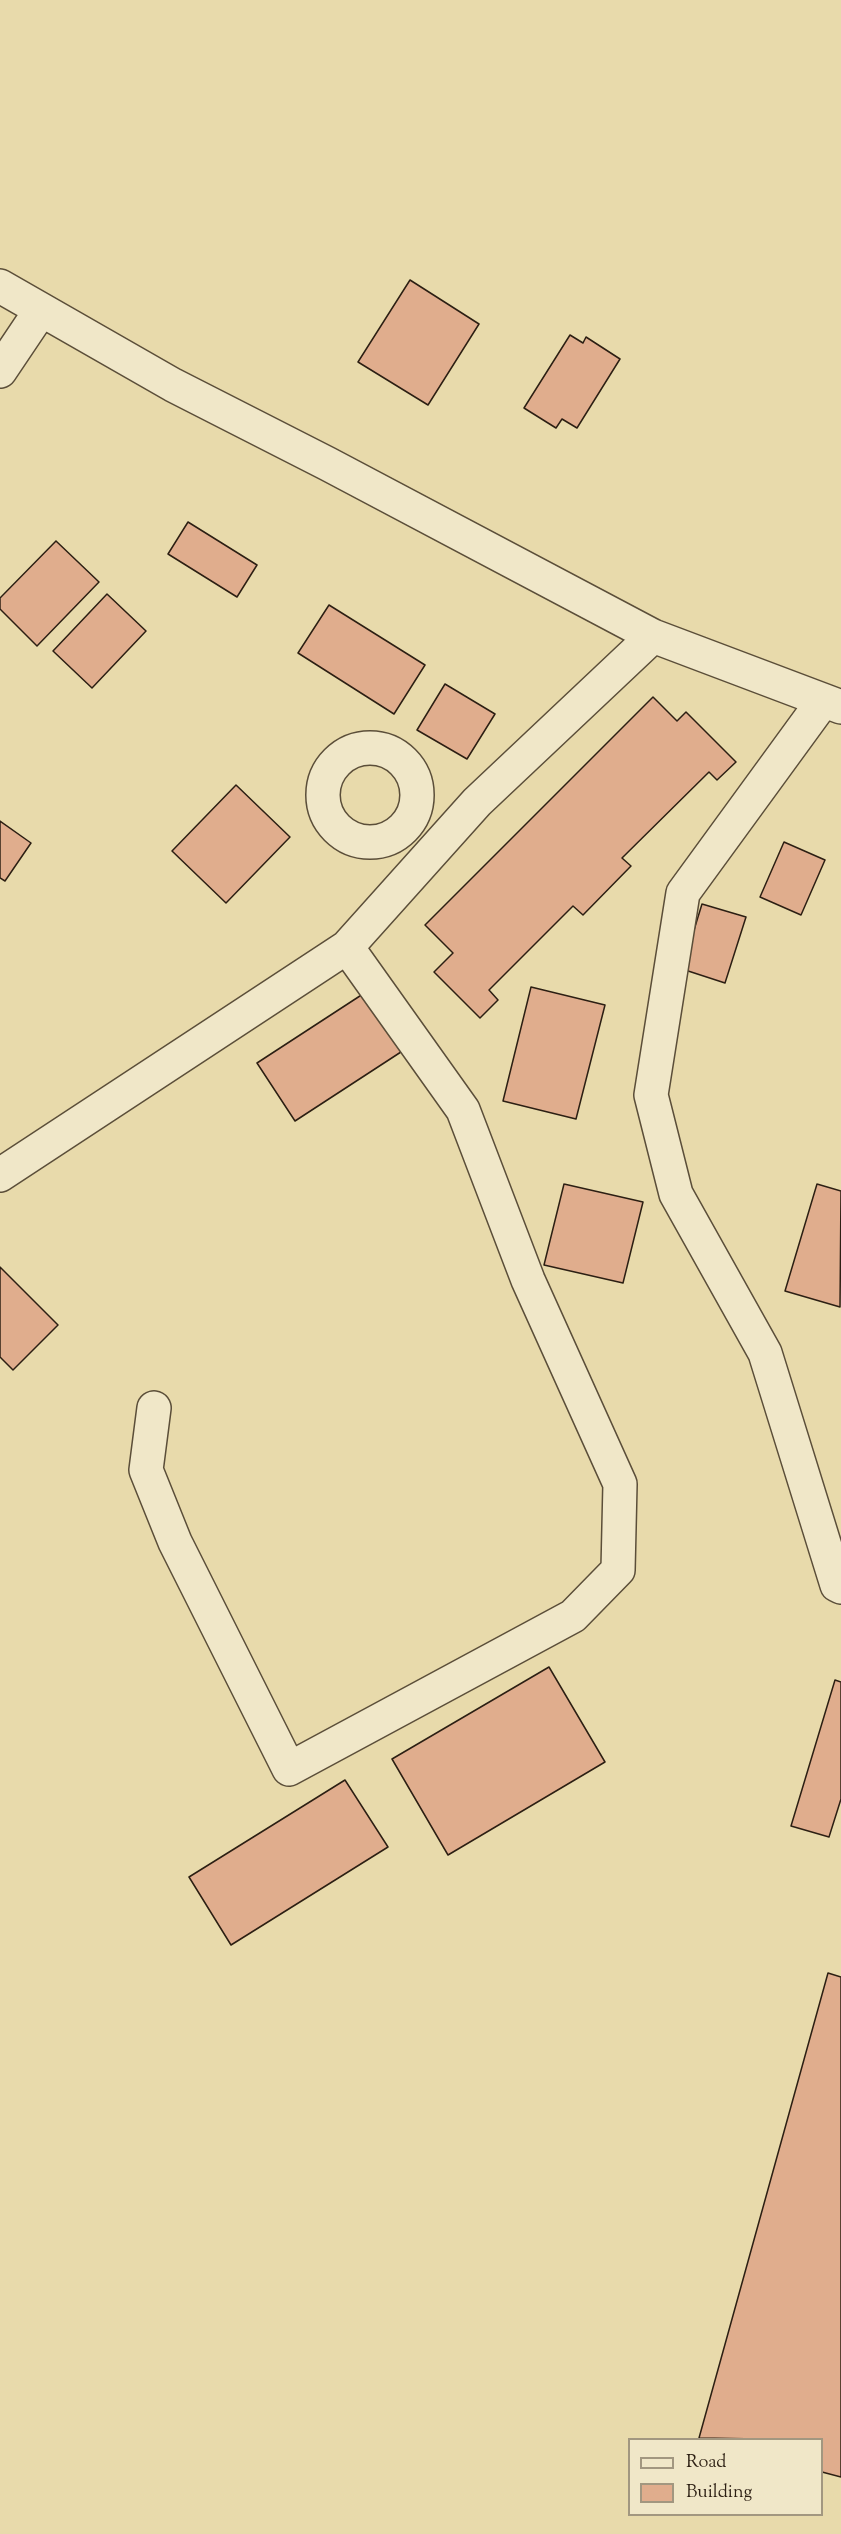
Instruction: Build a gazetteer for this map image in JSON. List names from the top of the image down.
{
  "legend": ["Road", "Building"]
}
